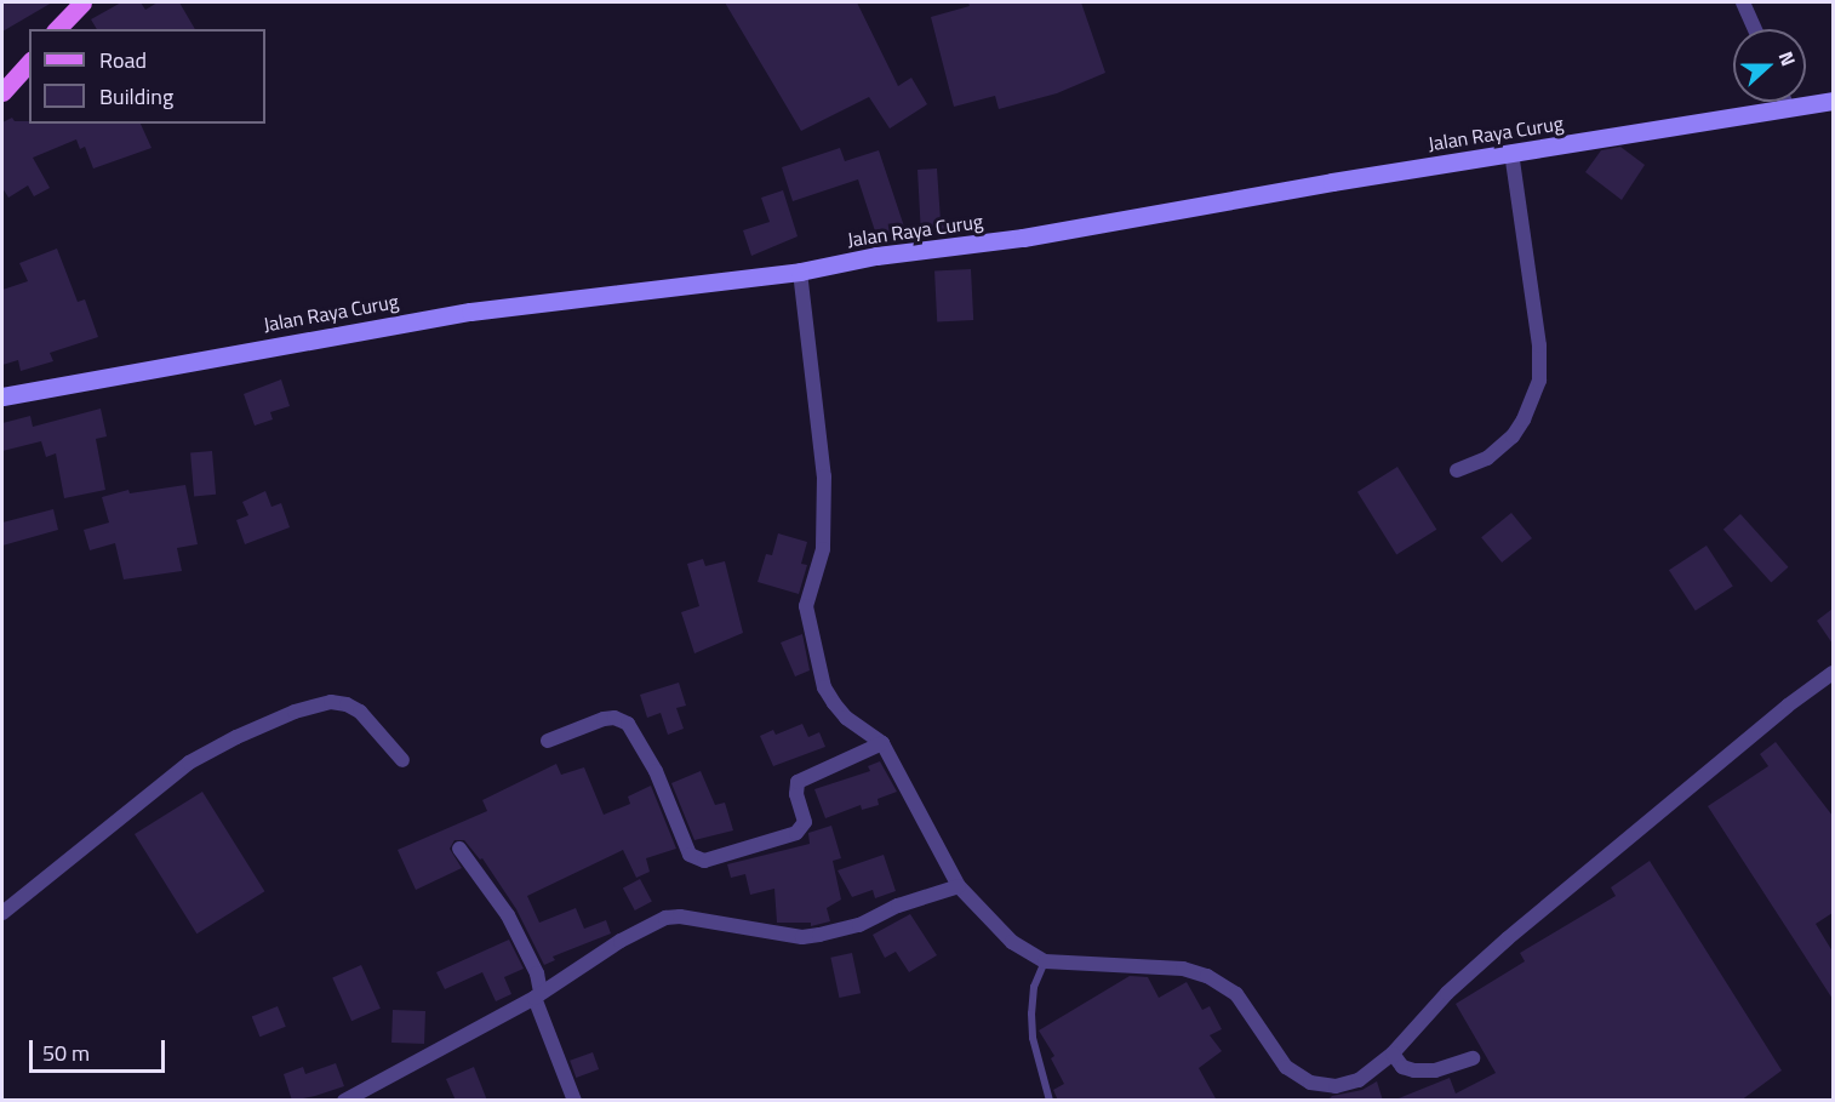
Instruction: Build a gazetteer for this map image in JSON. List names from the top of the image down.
{
  "streets": {
    "street": ["Jalan Raya Curug"]
  },
  "legend": ["Road", "Building"],
  "scale_bar": "50 m",
  "north": "right"
}
